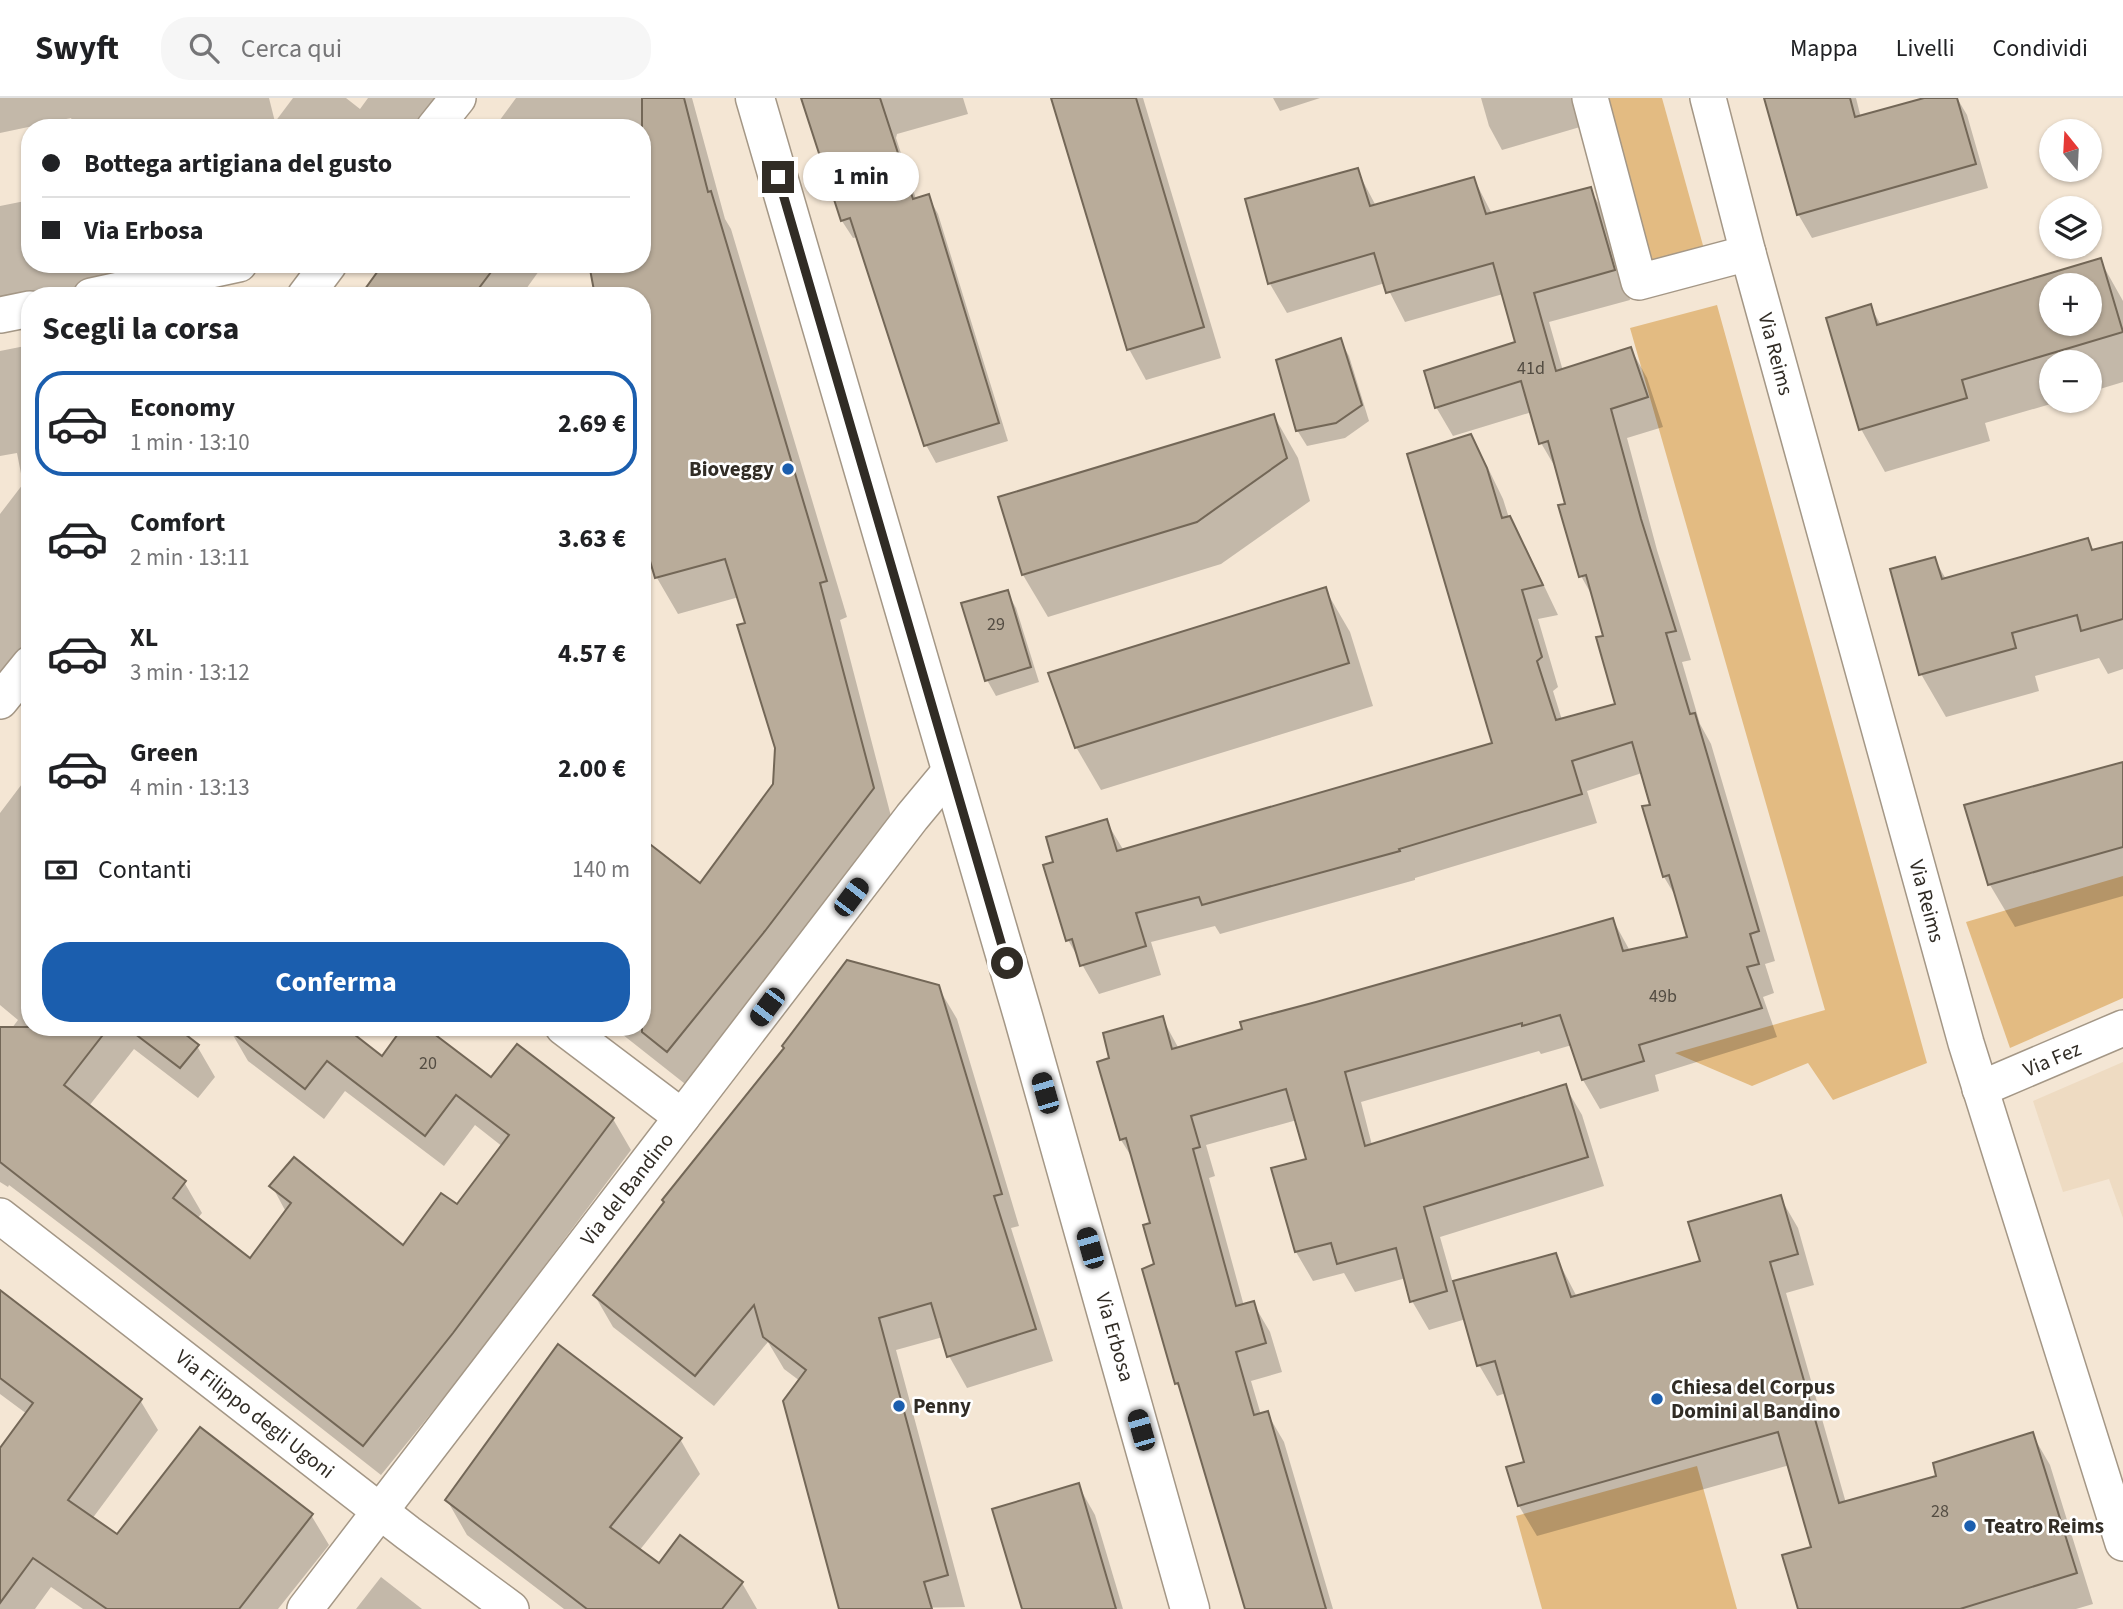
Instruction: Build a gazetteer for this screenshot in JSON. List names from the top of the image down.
{
  "streets": {
    "main road": ["Via Erbosa"],
    "street": [
      "Via Reims",
      "Via Fez",
      "Via del Bandino",
      "Via Filippo degli Ugoni"
    ]
  },
  "crossings": [
    ["Via Reims", "Via Fez"],
    ["Via del Bandino", "Via Erbosa"],
    ["Via del Bandino", "Via Filippo degli Ugoni"]
  ],
  "places": [
    "Bioveggy",
    "Chiesa del Corpus Domini al Bandino",
    "Penny",
    "Teatro Reims"
  ],
  "house_numbers": [
    "41d",
    "29",
    "49b",
    "20",
    "28"
  ],
  "north": "top",
  "page": {
    "header": "Swyft",
    "search": "Cerca qui",
    "nav": ["Mappa", "Livelli", "Condividi"],
    "map_buttons": ["+", "−"],
    "banner": ["Bottega artigiana del gusto", "Via Erbosa"],
    "bubble": "1 min",
    "heading": "Scegli la corsa",
    "list": [
      {
        "name": "Economy",
        "note": "1 min · 13:10",
        "value": "2.69 €"
      },
      {
        "name": "Comfort",
        "note": "2 min · 13:11",
        "value": "3.63 €"
      },
      {
        "name": "XL",
        "note": "3 min · 13:12",
        "value": "4.57 €"
      },
      {
        "name": "Green",
        "note": "4 min · 13:13",
        "value": "2.00 €"
      }
    ],
    "pay": ["Contanti", "140 m"],
    "buttons": "Conferma"
  }
}
